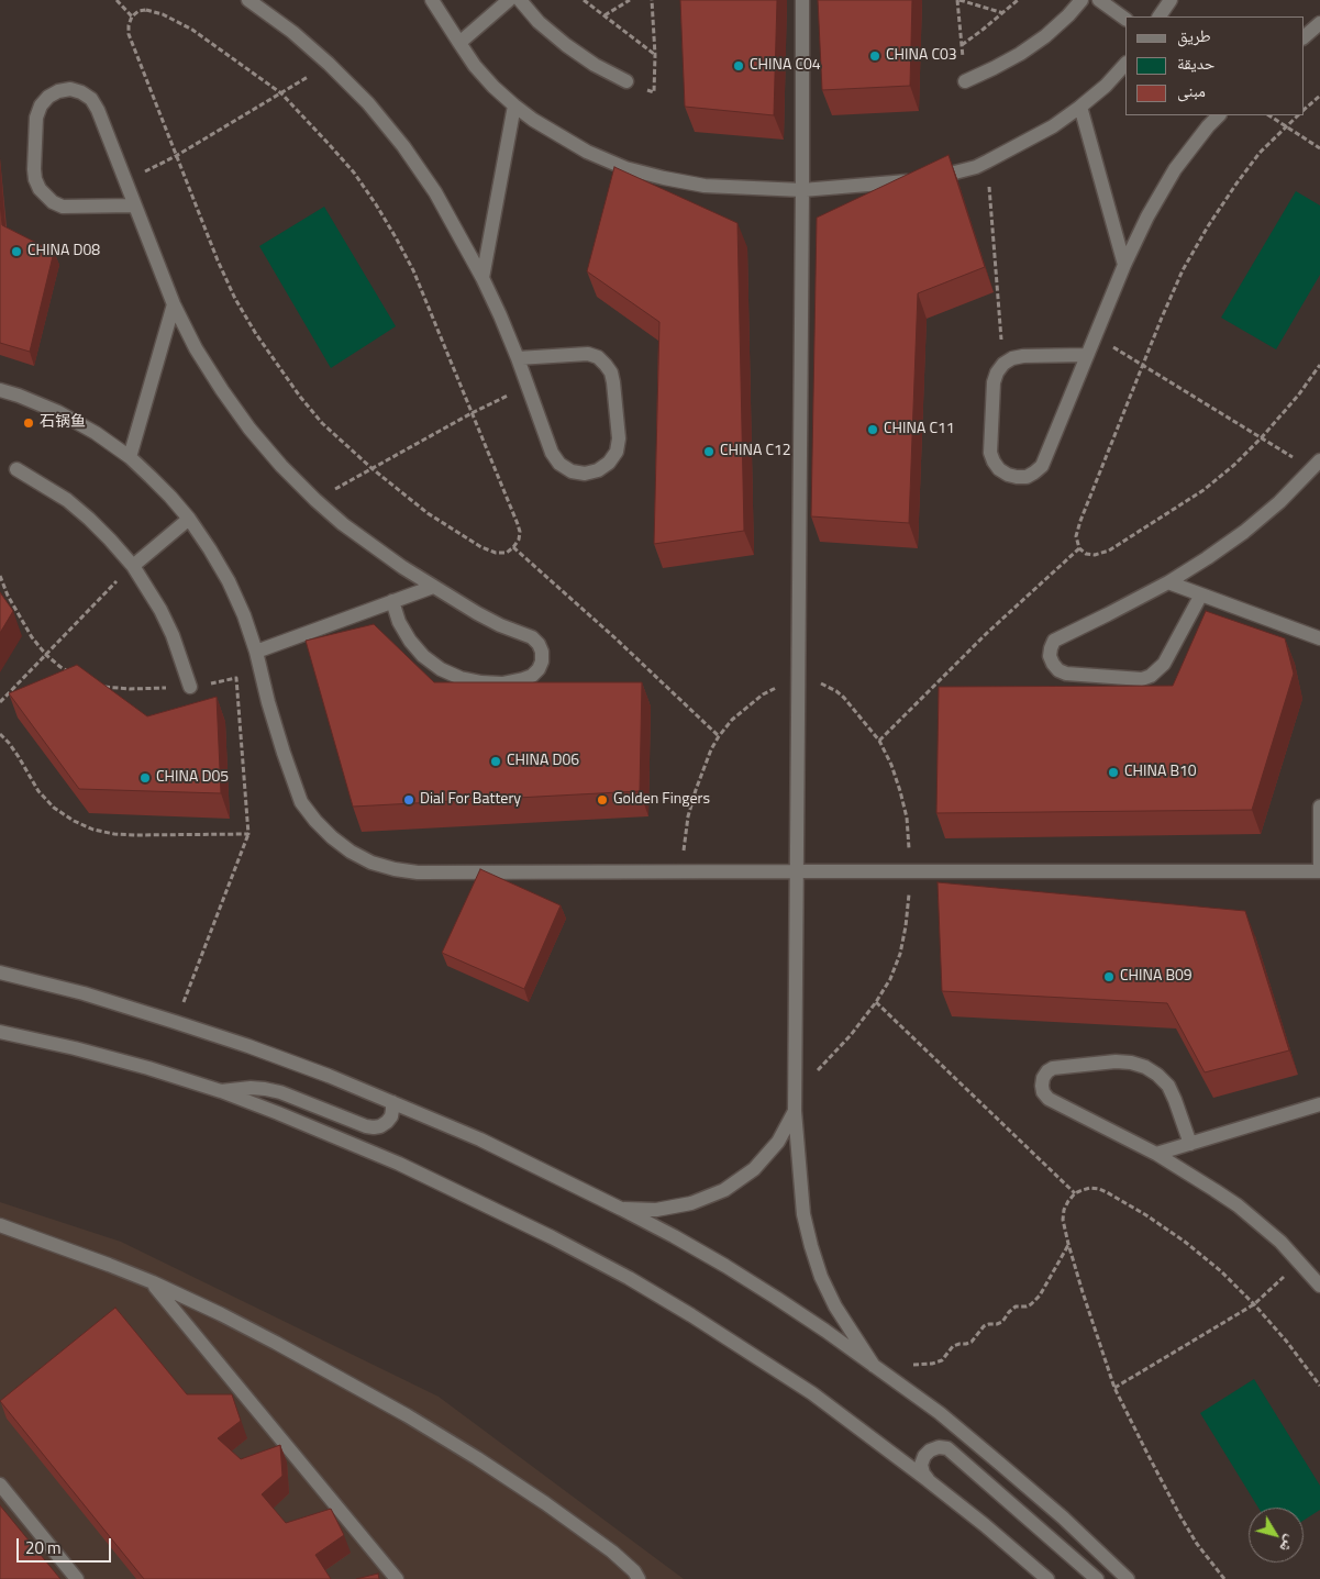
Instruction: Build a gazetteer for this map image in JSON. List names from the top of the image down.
{
  "places": [
    "CHINA C03",
    "CHINA C04",
    "CHINA D08",
    "石锅鱼",
    "CHINA C11",
    "CHINA C12",
    "CHINA D06",
    "CHINA B10",
    "CHINA D05",
    "Dial For Battery",
    "Golden Fingers",
    "CHINA B09"
  ],
  "legend": ["طريق", "حديقة", "مبنى"],
  "scale_bar": "20 m",
  "north": "bottom right"
}
